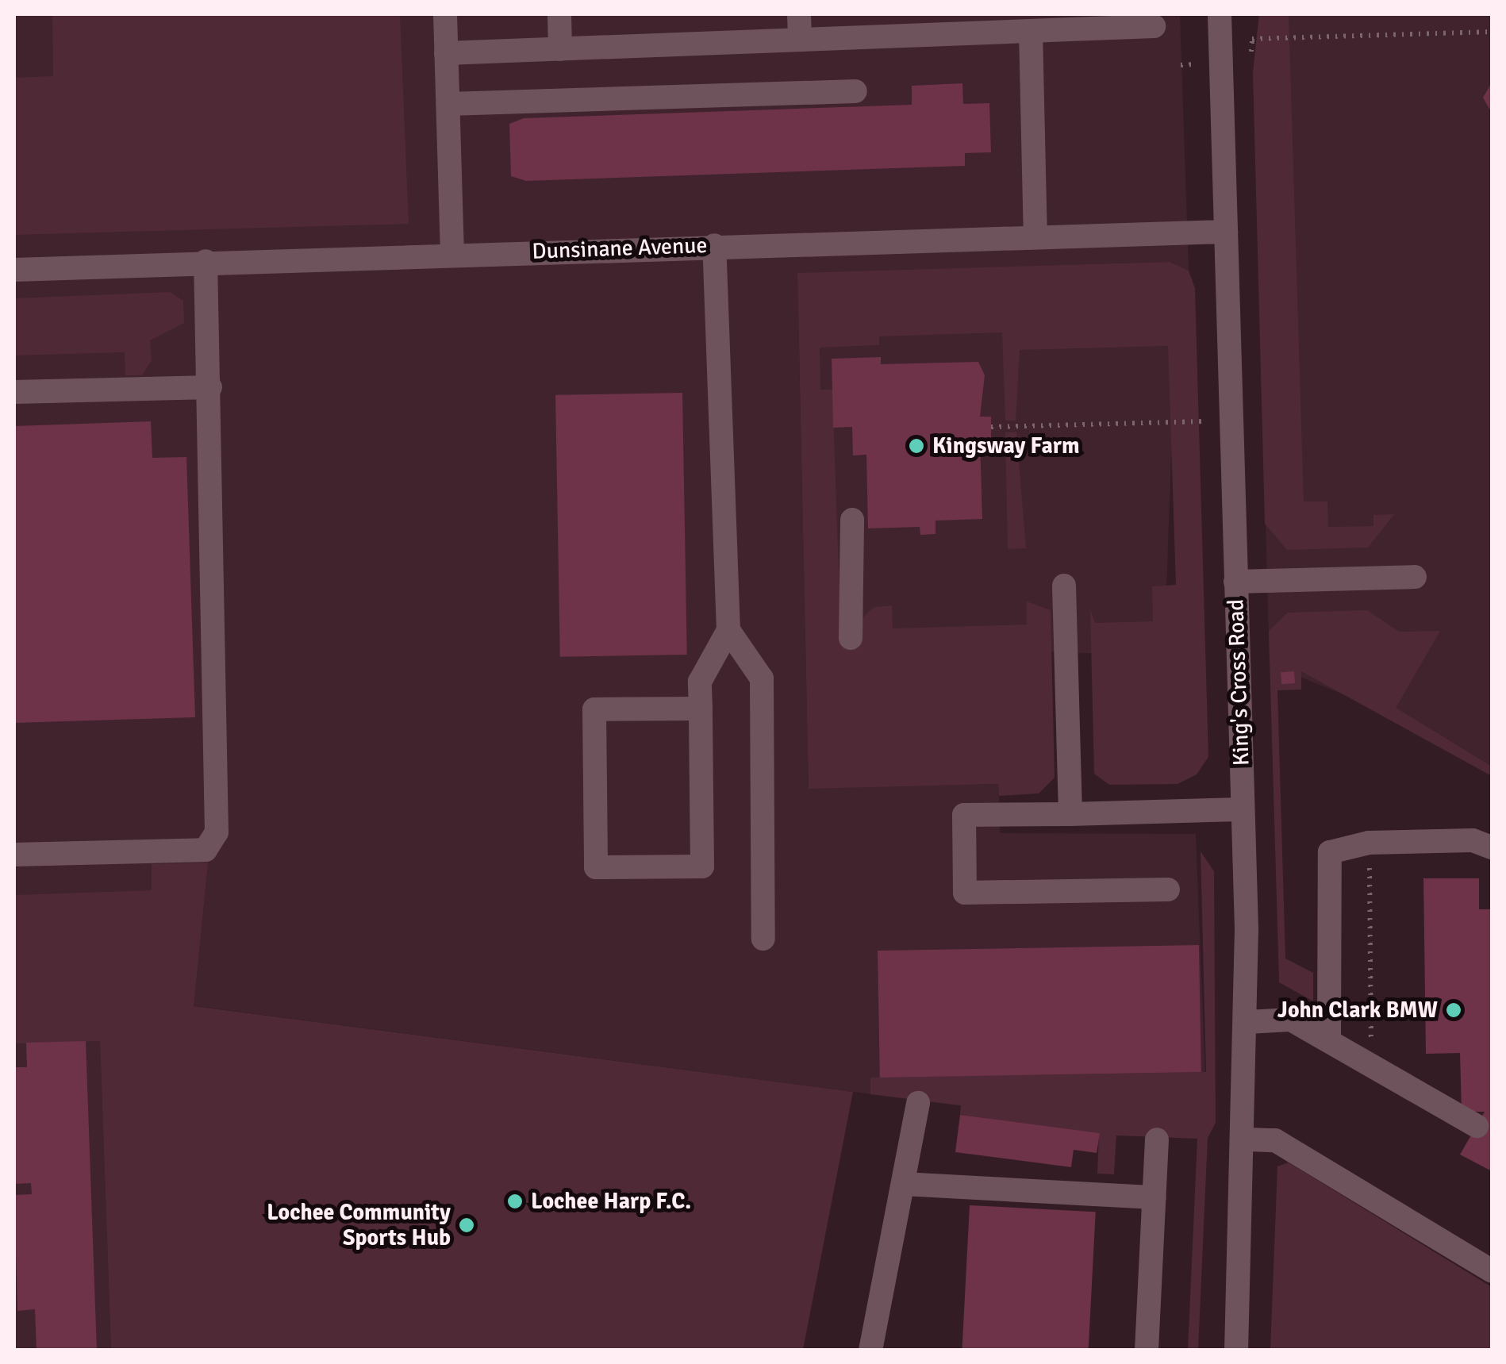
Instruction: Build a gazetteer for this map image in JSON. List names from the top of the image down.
{
  "streets": {
    "street": ["Dunsinane Avenue", "King's Cross Road"]
  },
  "crossings": [
    ["Dunsinane Avenue", "King's Cross Road"]
  ],
  "places": [
    "Kingsway Farm",
    "John Clark BMW",
    "Lochee Harp F.C.",
    "Lochee Community Sports Hub"
  ]
}
